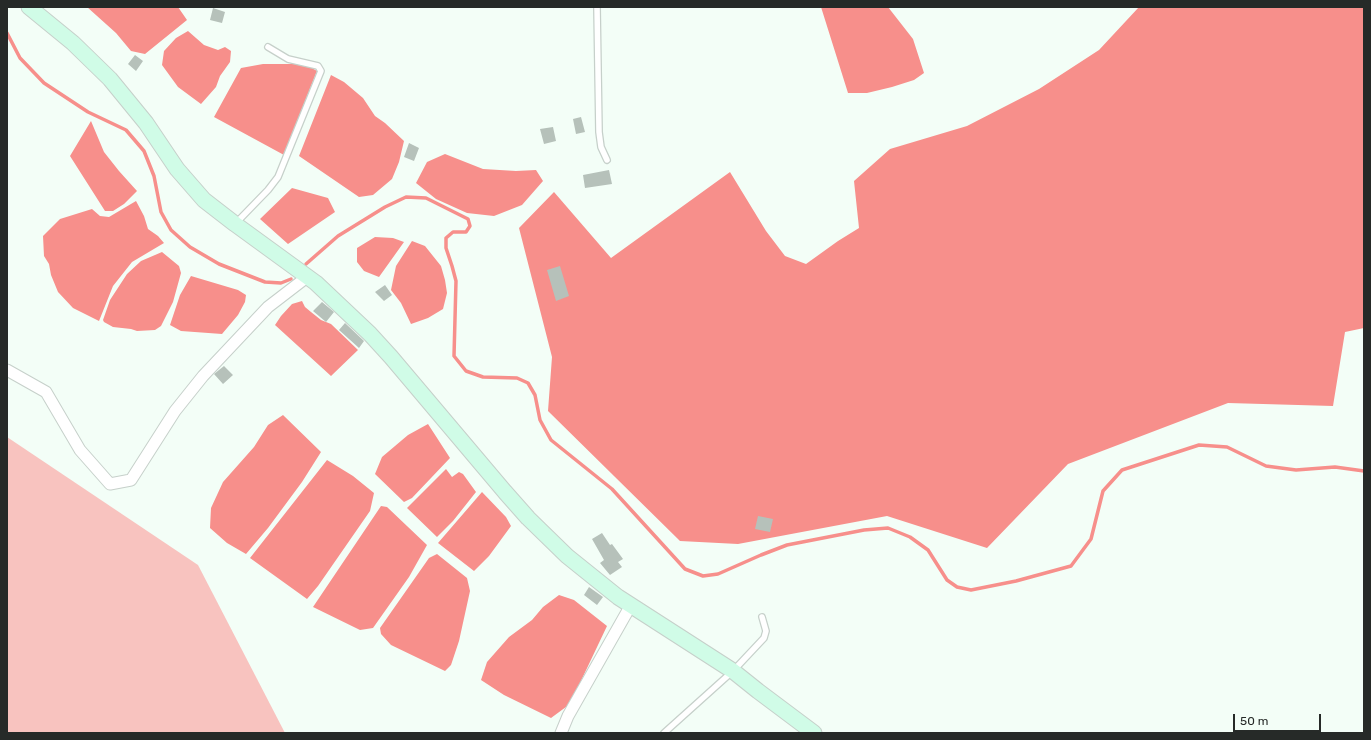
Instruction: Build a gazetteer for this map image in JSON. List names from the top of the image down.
{
  "scale_bar": "50 m"
}
